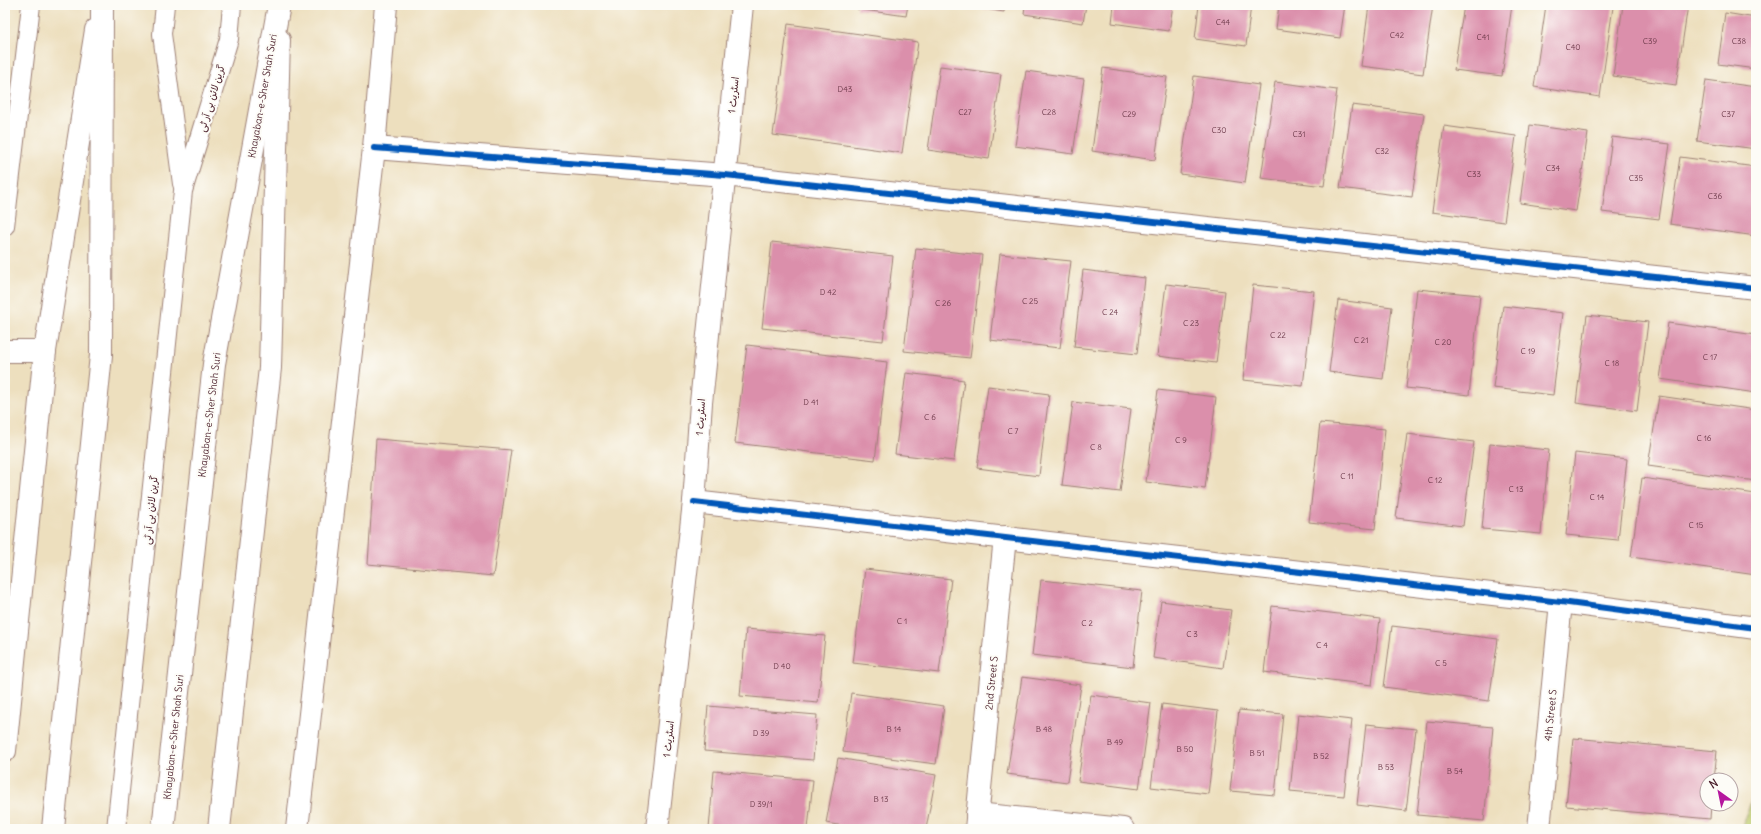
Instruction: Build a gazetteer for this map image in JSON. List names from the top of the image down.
{
  "streets": {
    "street": [
      "اسٹریٹ 1",
      "Khayaban-e-Sher Shah Suri",
      "2nd Street S",
      "4th Street S"
    ],
    "lane": ["گرین لائن بی آر ٹی"]
  },
  "house_numbers": [
    "C44",
    "C42",
    "C41",
    "C39",
    "C38",
    "C40",
    "D43",
    "C27",
    "C28",
    "C29",
    "C37",
    "C30",
    "C31",
    "C32",
    "C34",
    "C33",
    "C35",
    "C36",
    "D 42",
    "C 25",
    "C 26",
    "C 24",
    "C 23",
    "C 22",
    "C 21",
    "C 20",
    "C 19",
    "C 17",
    "C 18",
    "D 41",
    "C 6",
    "C 7",
    "C 16",
    "C 9",
    "C 8",
    "C 11",
    "C 12",
    "C 13",
    "C 14",
    "C 15",
    "C 1",
    "C 2",
    "C 3",
    "C 4",
    "C 5",
    "D 40",
    "B 14",
    "B 48",
    "D 39",
    "B 49",
    "B 50",
    "B 51",
    "B 52",
    "B 53",
    "B 54",
    "B 13",
    "D 39/1"
  ],
  "north": "top left"
}
